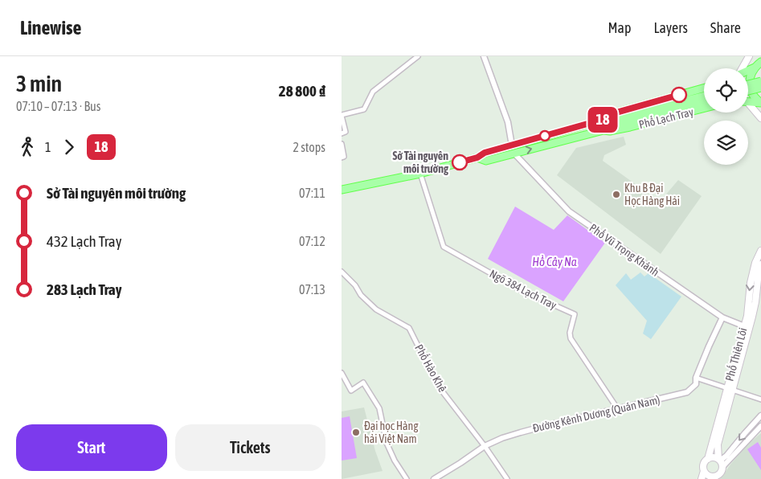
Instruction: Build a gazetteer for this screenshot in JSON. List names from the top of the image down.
{
  "streets": {
    "main road": ["Phố Lạch Tray", "Phố Thiên Lôi"],
    "street": [
      "Phố Vũ Trọng Khánh",
      "Ngõ 384 Lạch Tray",
      "Phố Hào Khê",
      "Đường Kênh Dương (Quán Nam)"
    ]
  },
  "crossings": [
    ["Phố Lạch Tray", "Phố Vũ Trọng Khánh"],
    ["Phố Lạch Tray", "Ngõ 384 Lạch Tray"],
    ["Phố Vũ Trọng Khánh", "Phố Thiên Lôi"],
    ["Phố Vũ Trọng Khánh", "Đường Kênh Dương (Quán Nam)"],
    ["Ngõ 384 Lạch Tray", "Đường Kênh Dương (Quán Nam)"],
    ["Phố Hào Khê", "Đường Kênh Dương (Quán Nam)"]
  ],
  "water": ["Hồ Cây Na"],
  "places": ["Sở Tài nguyên môi trường", "Khu B Đại Học Hàng Hải", "Đại học Hàng hải Việt Nam"],
  "lines": ["bus line 18"],
  "page": {
    "header": "Linewise",
    "nav": ["Map", "Layers", "Share"],
    "heading": ["3 min", "07:10 – 07:13 · Bus", "28 800 ₫"],
    "on_map": "18",
    "legs": ["1", "18", "2 stops"],
    "list": [
      {
        "name": "Sở Tài nguyên môi trường",
        "value": "07:11"
      },
      {
        "name": "432 Lạch Tray",
        "value": "07:12"
      },
      {
        "name": "283 Lạch Tray",
        "value": "07:13"
      }
    ],
    "buttons": ["Start", "Tickets"]
  }
}
